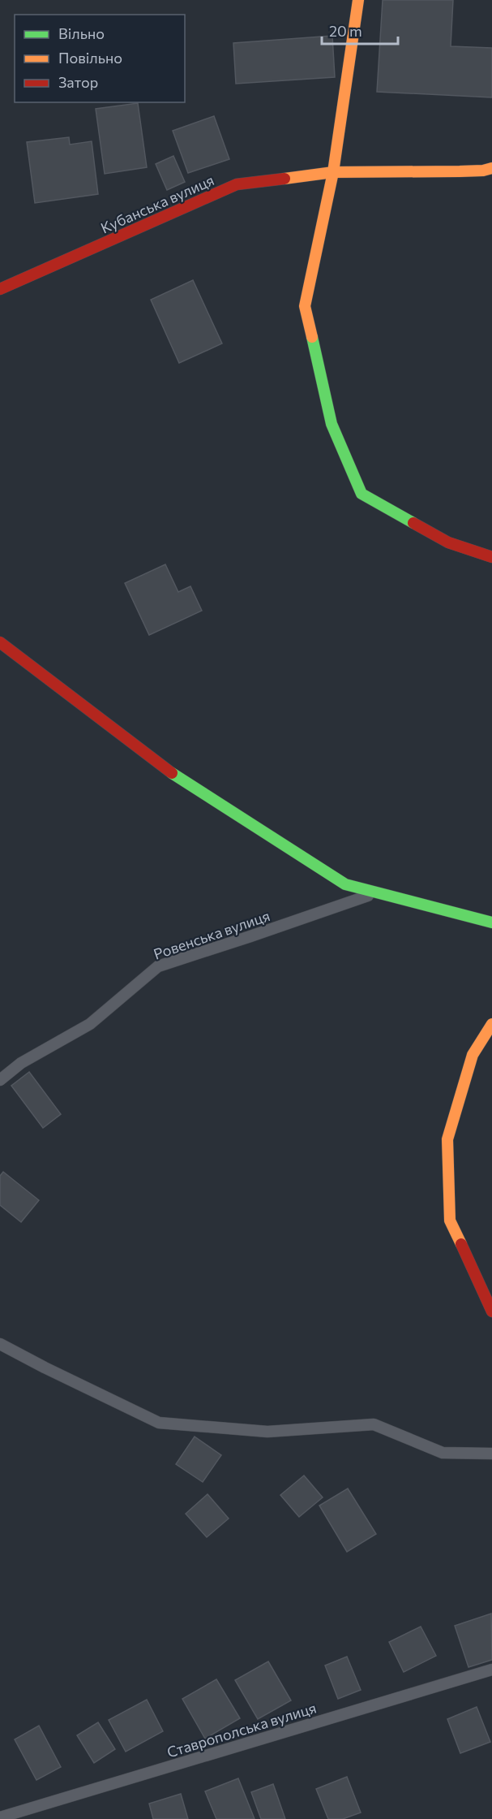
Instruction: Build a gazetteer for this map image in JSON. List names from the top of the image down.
{
  "streets": {
    "street": ["Кубанська вулиця"],
    "lane": ["Ровенська вулиця", "Ставрополська вулиця"]
  },
  "legend": ["Вільно", "Повільно", "Затор"],
  "scale_bar": "20 m"
}
